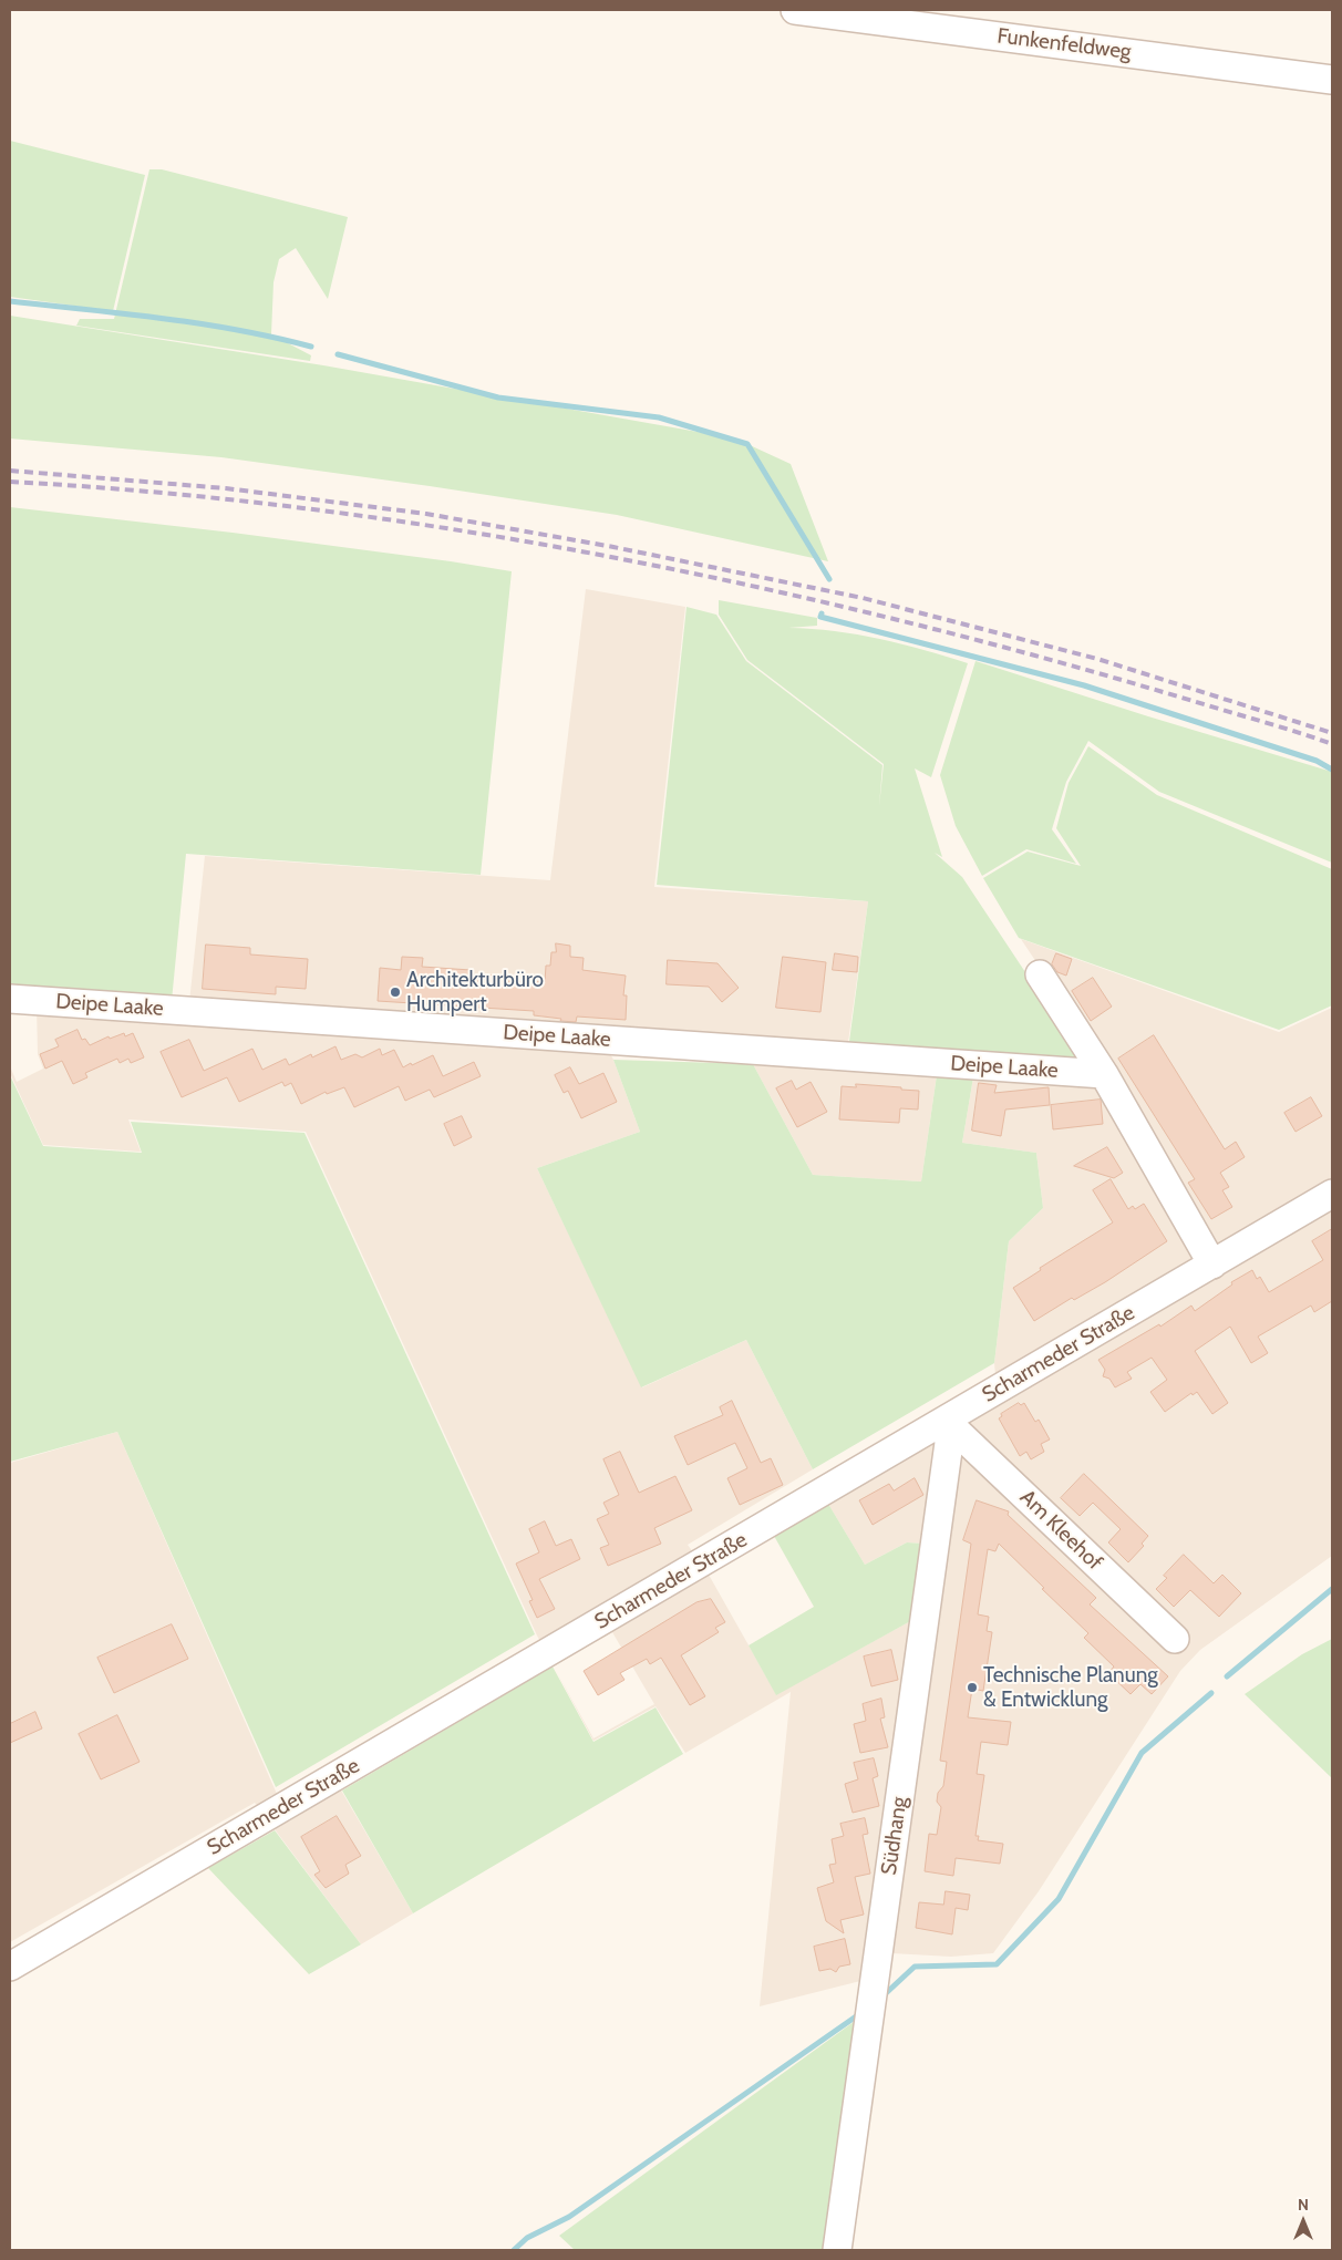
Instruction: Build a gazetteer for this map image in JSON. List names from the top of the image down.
{
  "streets": {
    "street": [
      "Funkenfeldweg",
      "Deipe Laake",
      "Scharmeder Straße",
      "Am Kleehof",
      "Südhang"
    ]
  },
  "crossings": [
    ["Deipe Laake", "Scharmeder Straße"],
    ["Scharmeder Straße", "Am Kleehof"],
    ["Scharmeder Straße", "Südhang"],
    ["Am Kleehof", "Südhang"]
  ],
  "places": ["Architekturbüro Humpert", "Technische Planung & Entwicklung"],
  "north": "top"
}
